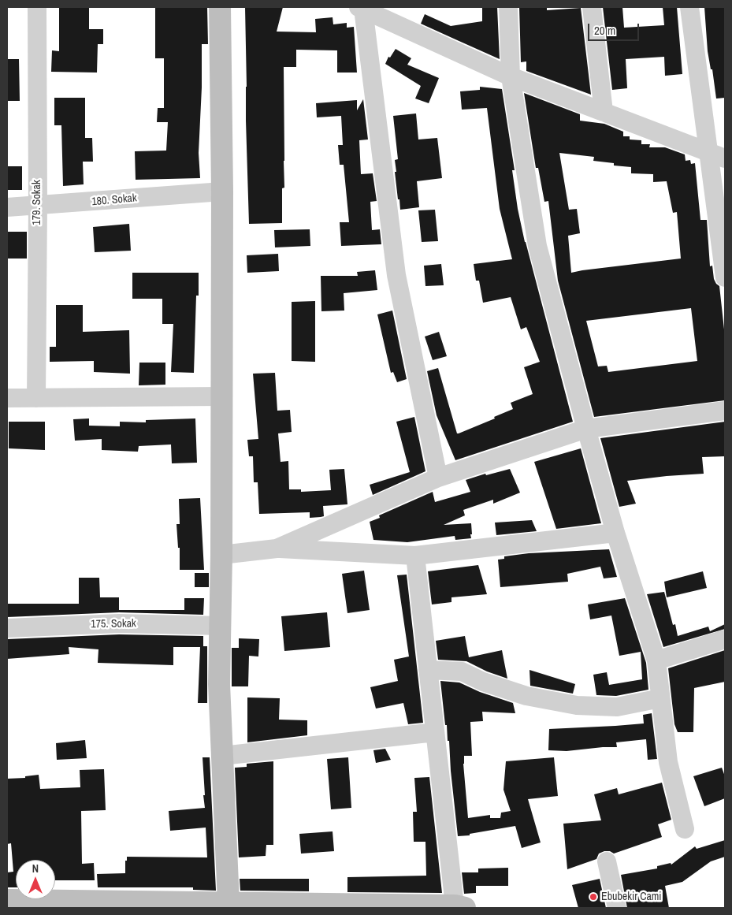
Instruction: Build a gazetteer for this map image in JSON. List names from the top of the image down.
{
  "streets": {
    "street": ["180. Sokak", "179. Sokak", "175. Sokak"]
  },
  "crossings": [
    ["180. Sokak", "179. Sokak"]
  ],
  "places": ["Ebubekir Cami"],
  "scale_bar": "20 m",
  "north": "top"
}
